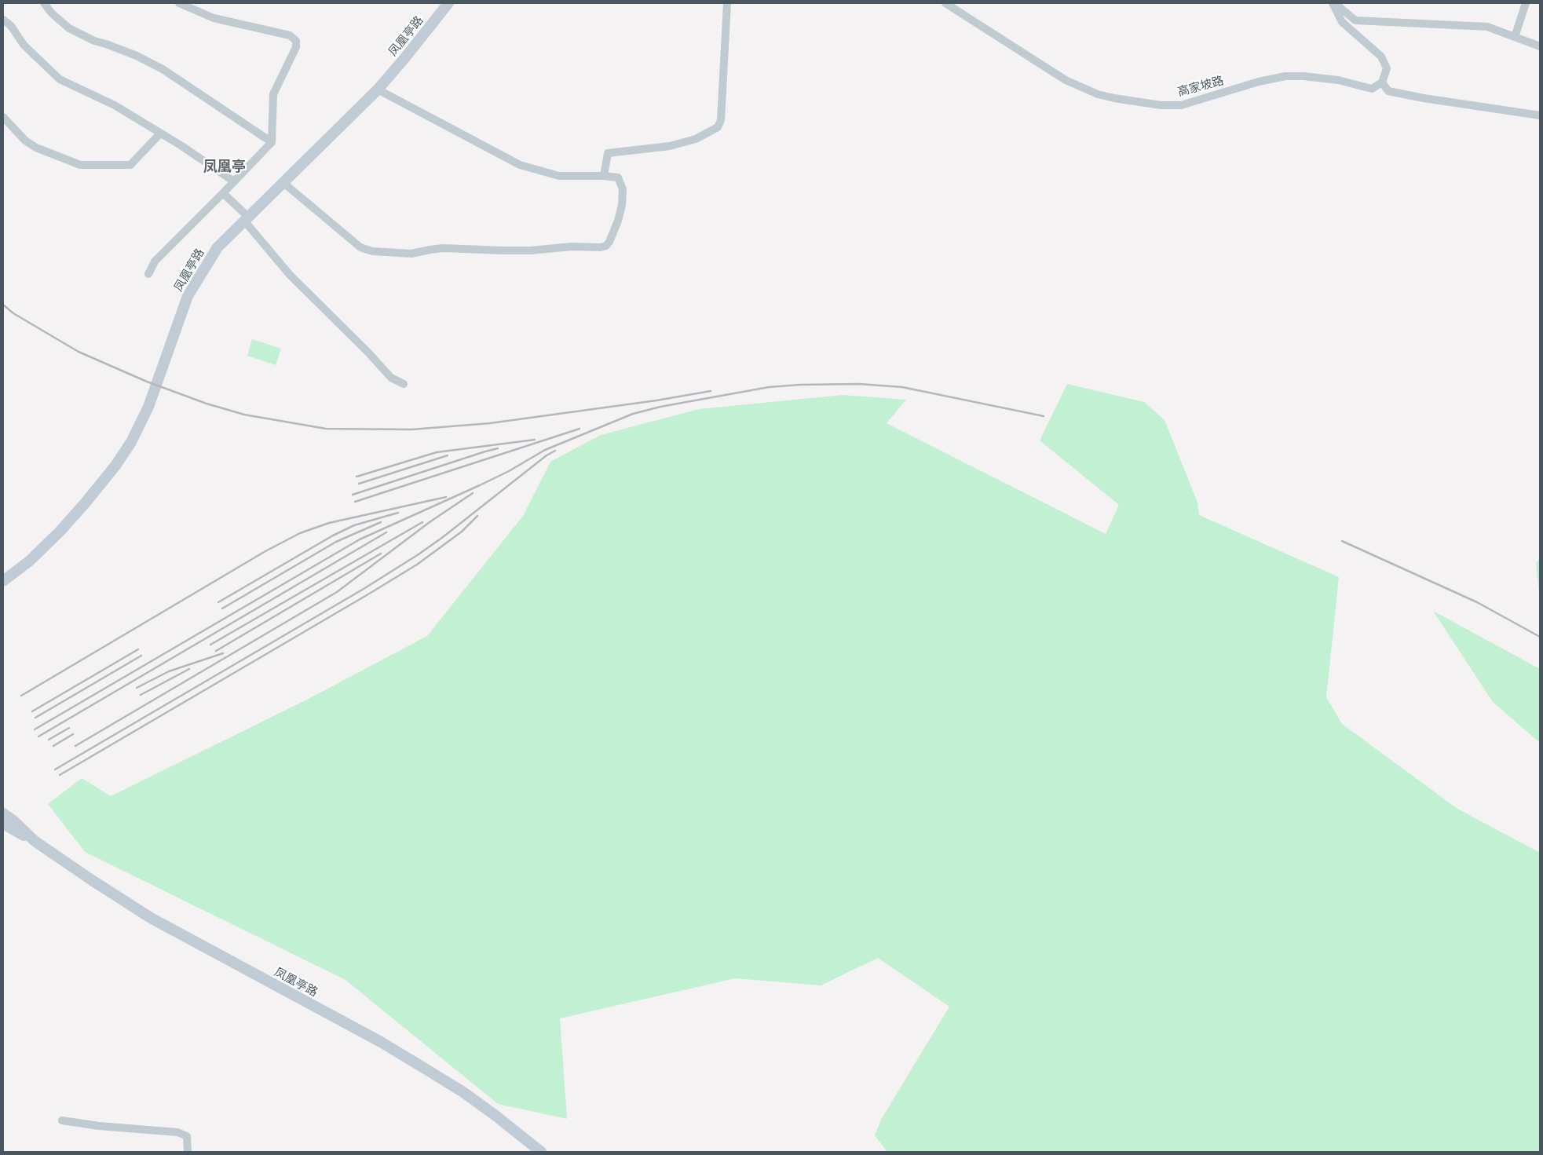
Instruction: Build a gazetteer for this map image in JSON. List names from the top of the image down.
{
  "streets": {
    "street": ["凤凰亭路", "高家坡路"]
  },
  "districts": ["凤凰亭"]
}
